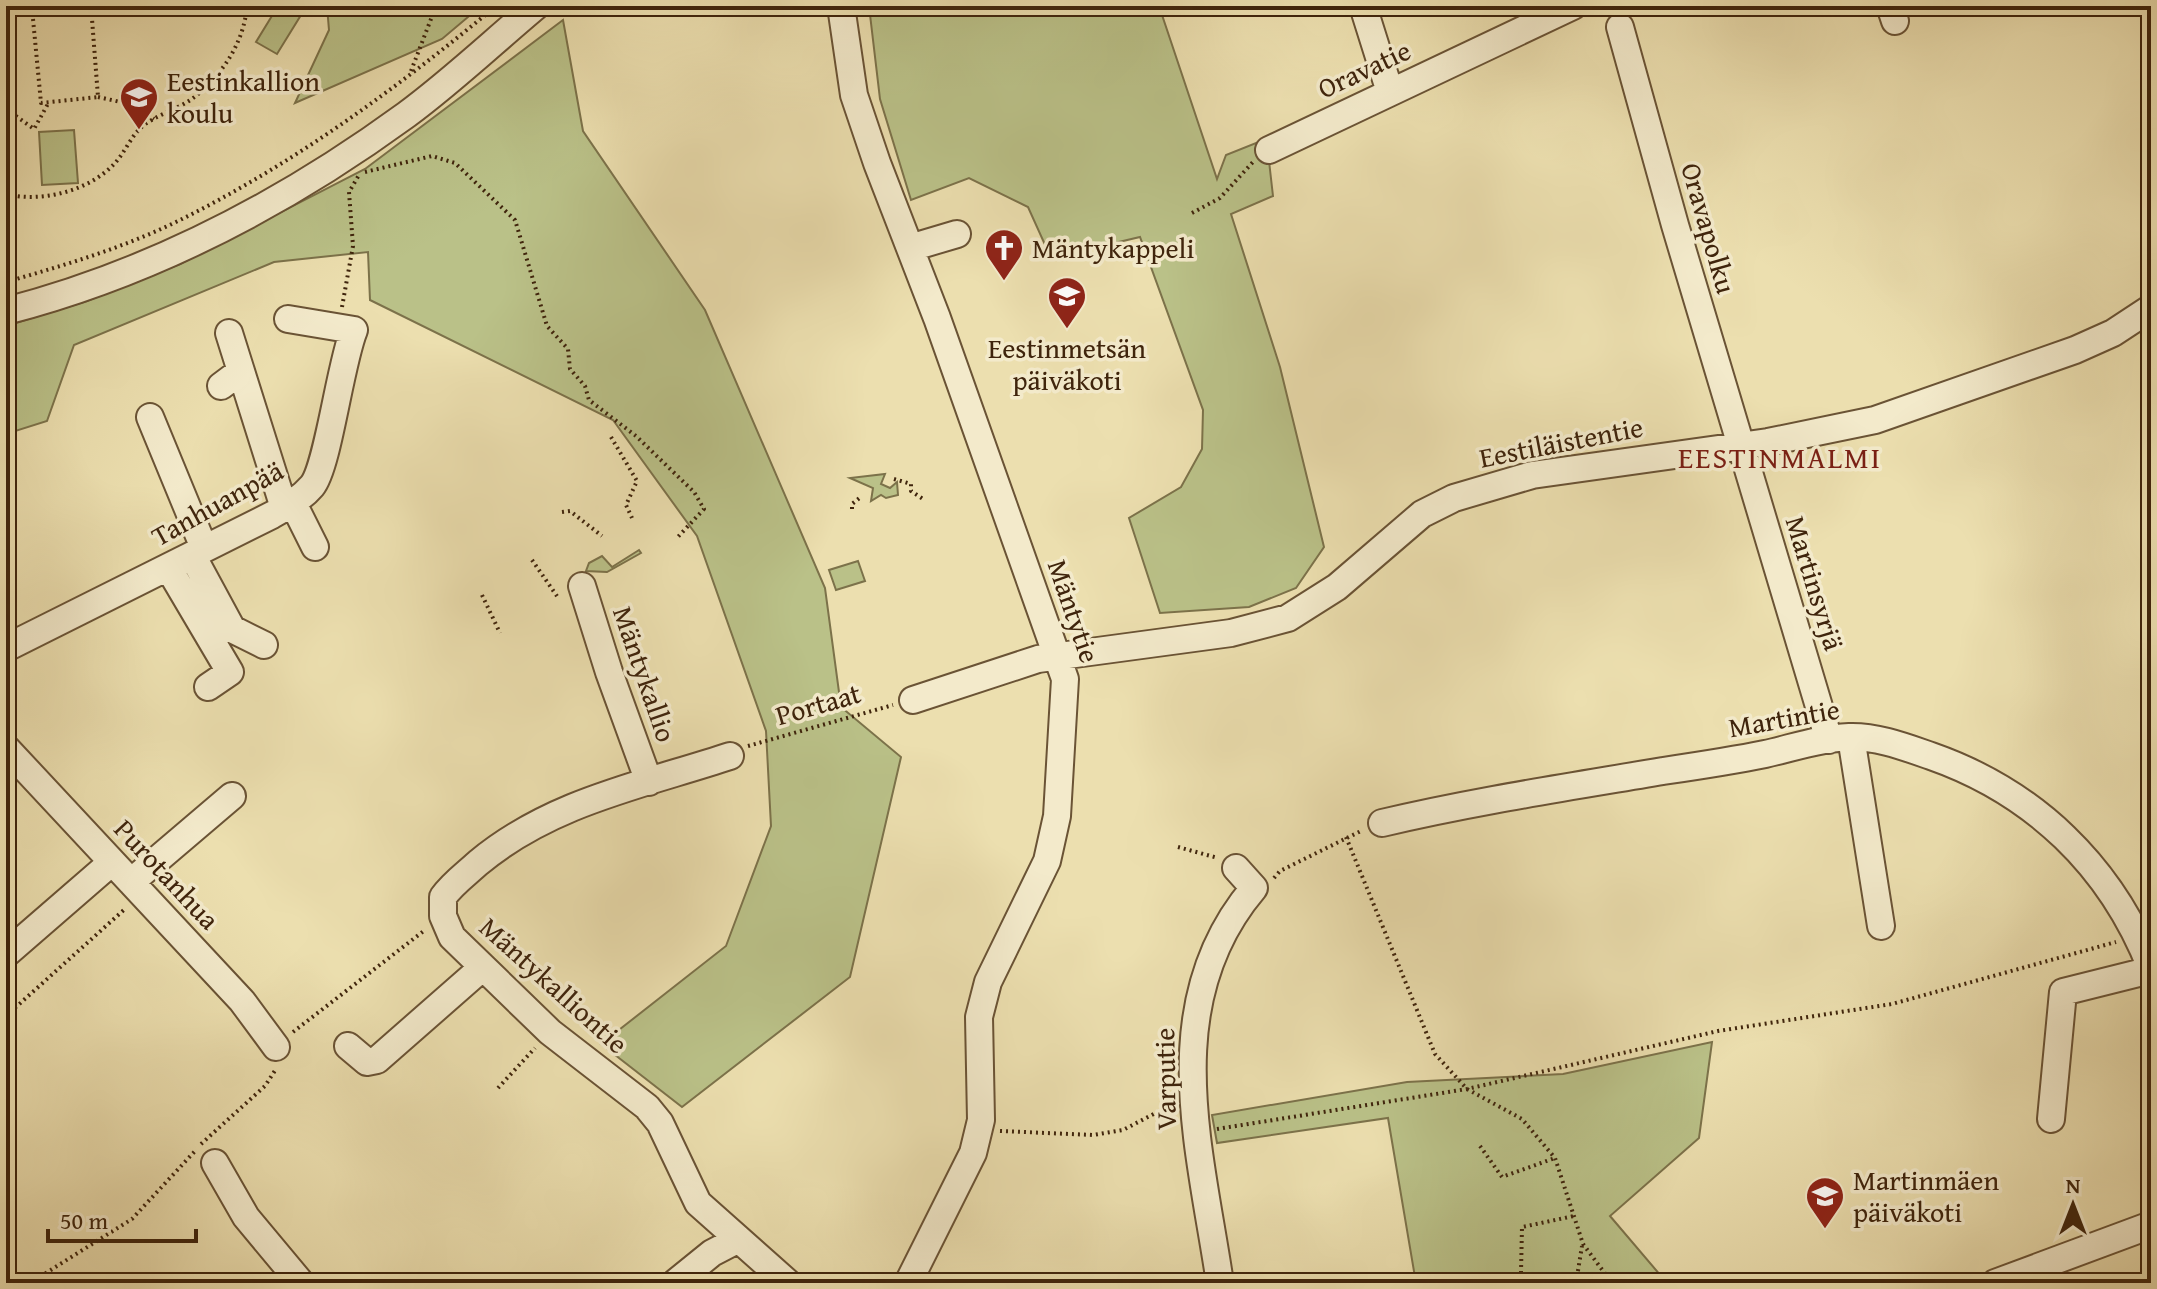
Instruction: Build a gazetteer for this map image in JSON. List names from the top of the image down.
{
  "streets": {
    "street": [
      "Oravatie",
      "Oravapolku",
      "Eestiläistentie",
      "Tanhuanpää",
      "Martinsyrjä",
      "Mäntytie",
      "Mäntykallio",
      "Martintie",
      "Purotanhua",
      "Mäntykalliontie",
      "Varputie"
    ],
    "path": ["Portaat"]
  },
  "crossings": [
    ["Oravapolku", "Eestiläistentie"],
    ["Oravapolku", "Martinsyrjä"],
    ["Eestiläistentie", "Martinsyrjä"],
    ["Eestiläistentie", "Mäntytie"],
    ["Eestiläistentie", "Portaat"],
    ["Martinsyrjä", "Martintie"],
    ["Mäntykallio", "Mäntykalliontie"],
    ["Portaat", "Mäntykalliontie"]
  ],
  "districts": ["EESTINMALMI"],
  "places": {
    "school or university": ["Eestinkallion koulu", "Eestinmetsän päiväkoti", "Martinmäen päiväkoti"],
    "church": ["Mäntykappeli"]
  },
  "scale_bar": "50 m",
  "north": "top"
}
